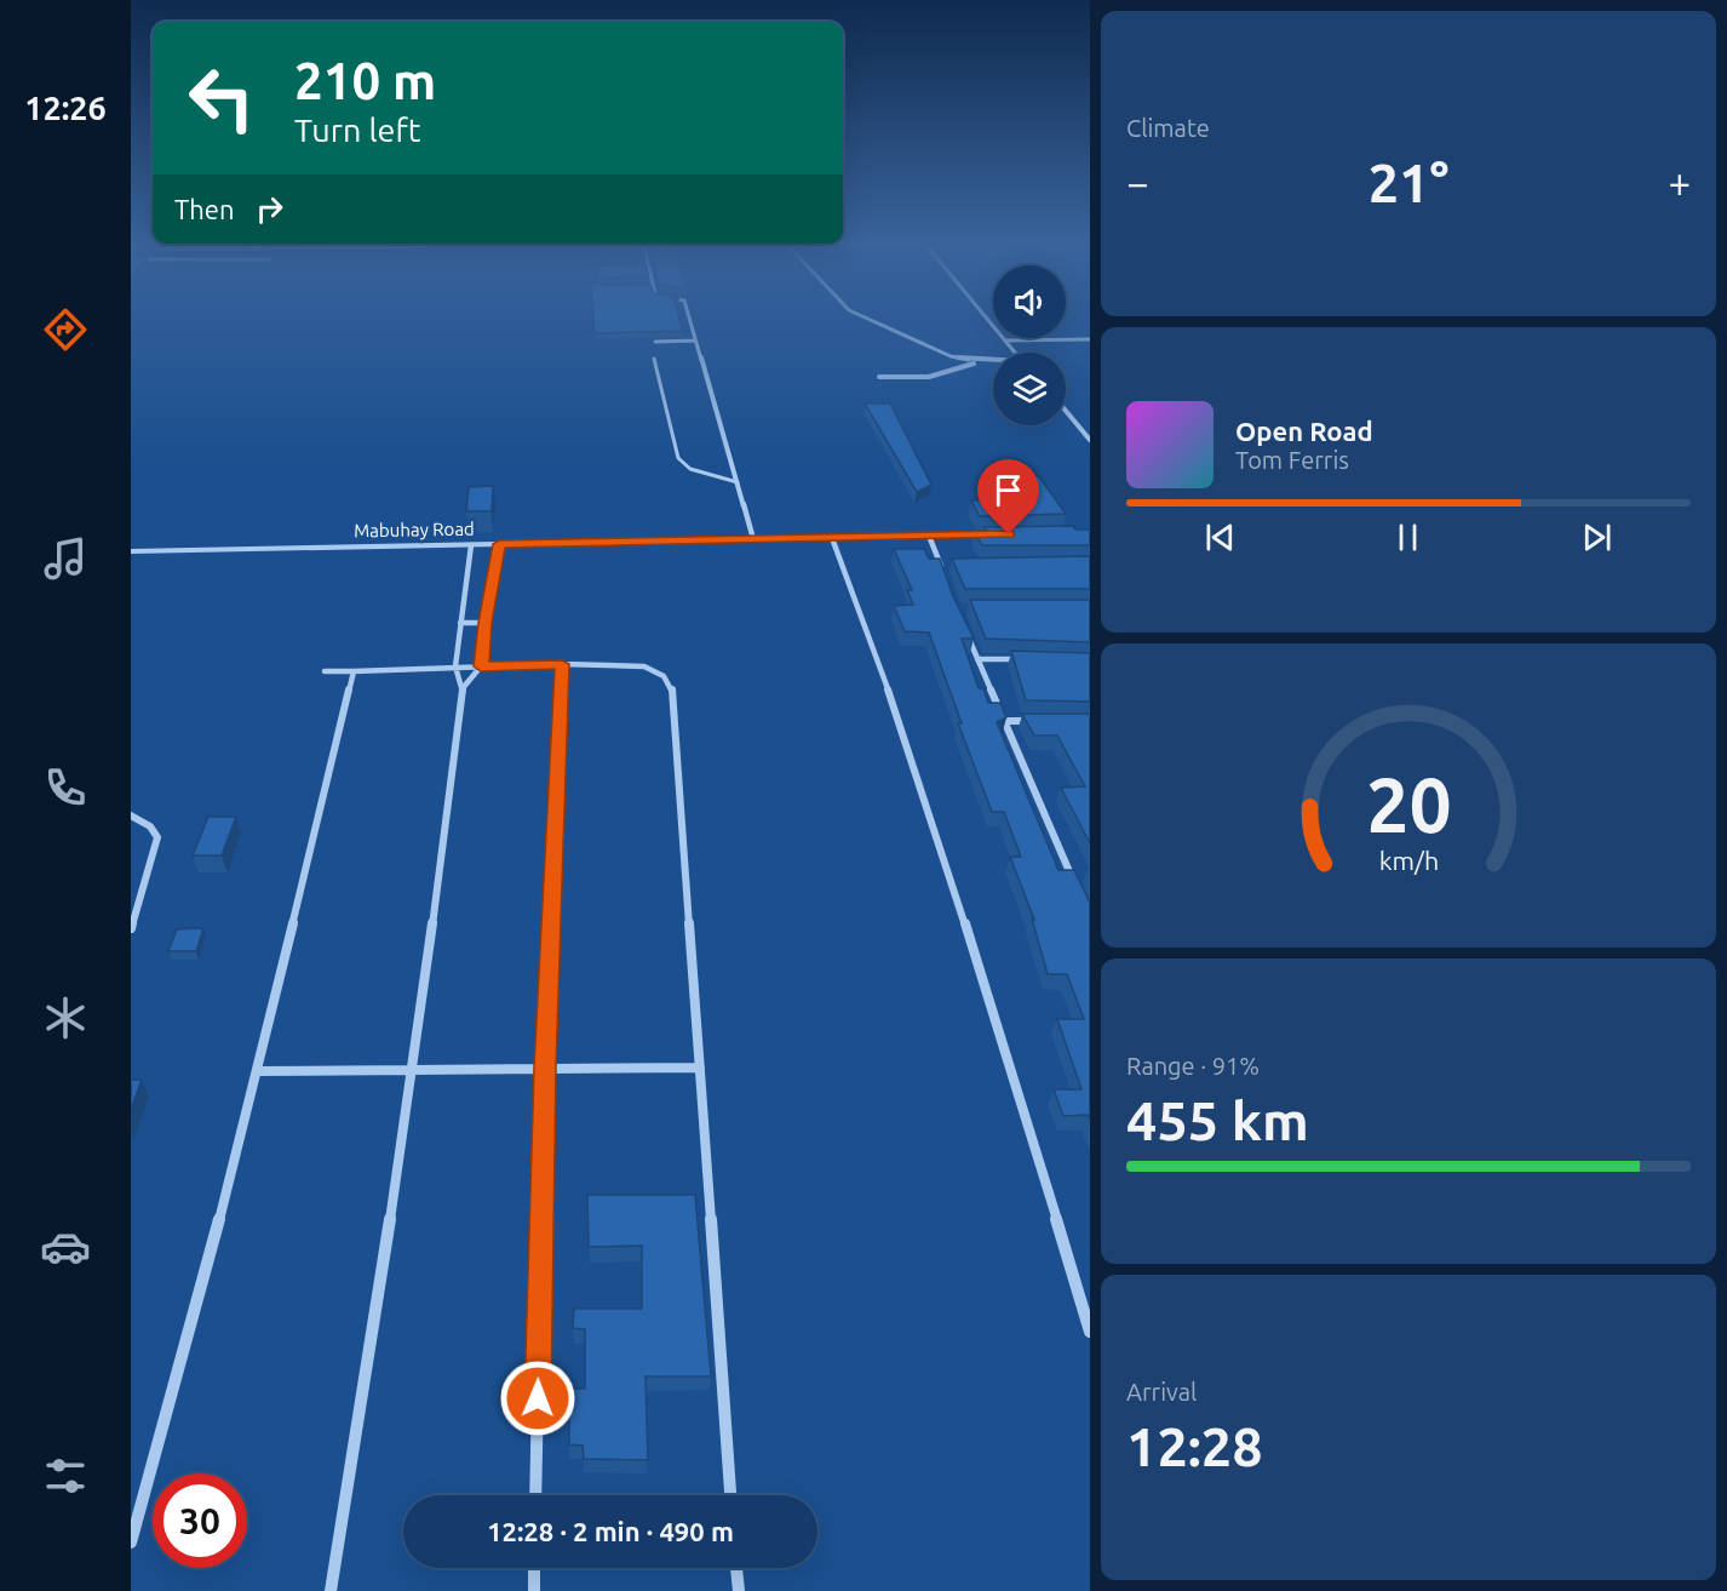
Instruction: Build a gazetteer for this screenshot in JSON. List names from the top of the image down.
{
  "streets": {
    "street": ["Mabuhay Road"]
  },
  "page": {
    "tabs": "12:26",
    "tile": [
      "Climate",
      ["Range · 91%", "455 km"],
      ["Arrival", "12:28"]
    ],
    "turn": ["210 m", "Turn left"],
    "heat": ["−", "21°", "+"],
    "then": "Then",
    "song": ["Open Road", "Tom Ferris"],
    "limit": "30",
    "trip": "12:28 · 2 min · 490 m",
    "gauge": ["20", "km/h"]
  }
}
